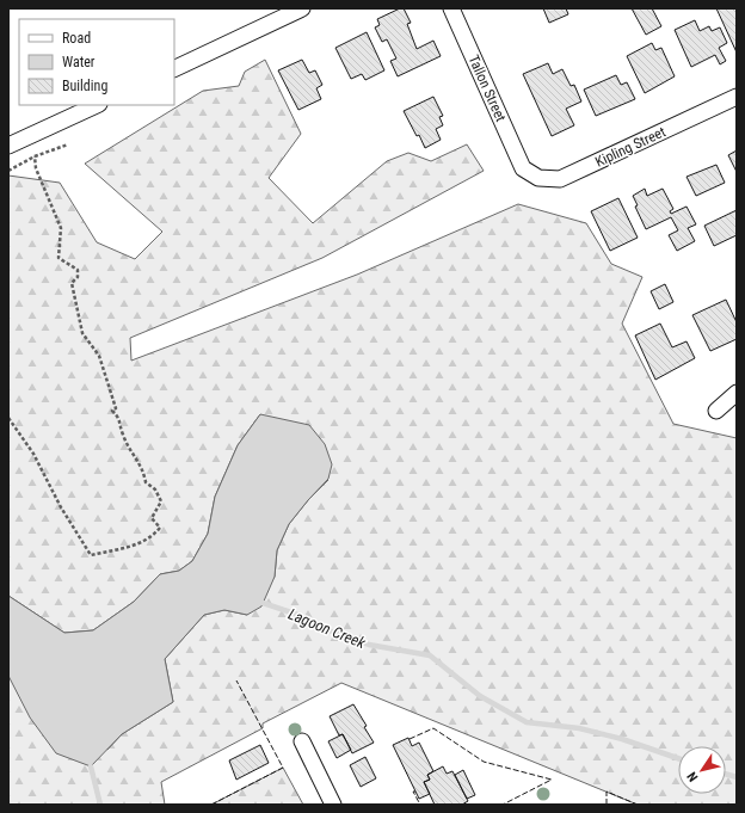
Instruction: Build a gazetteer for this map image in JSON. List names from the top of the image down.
{
  "streets": {
    "street": ["Tallon Street", "Kipling Street"]
  },
  "crossings": [
    ["Tallon Street", "Kipling Street"]
  ],
  "water": ["Lagoon Creek"],
  "legend": ["Road", "Water", "Building"],
  "north": "bottom left"
}
